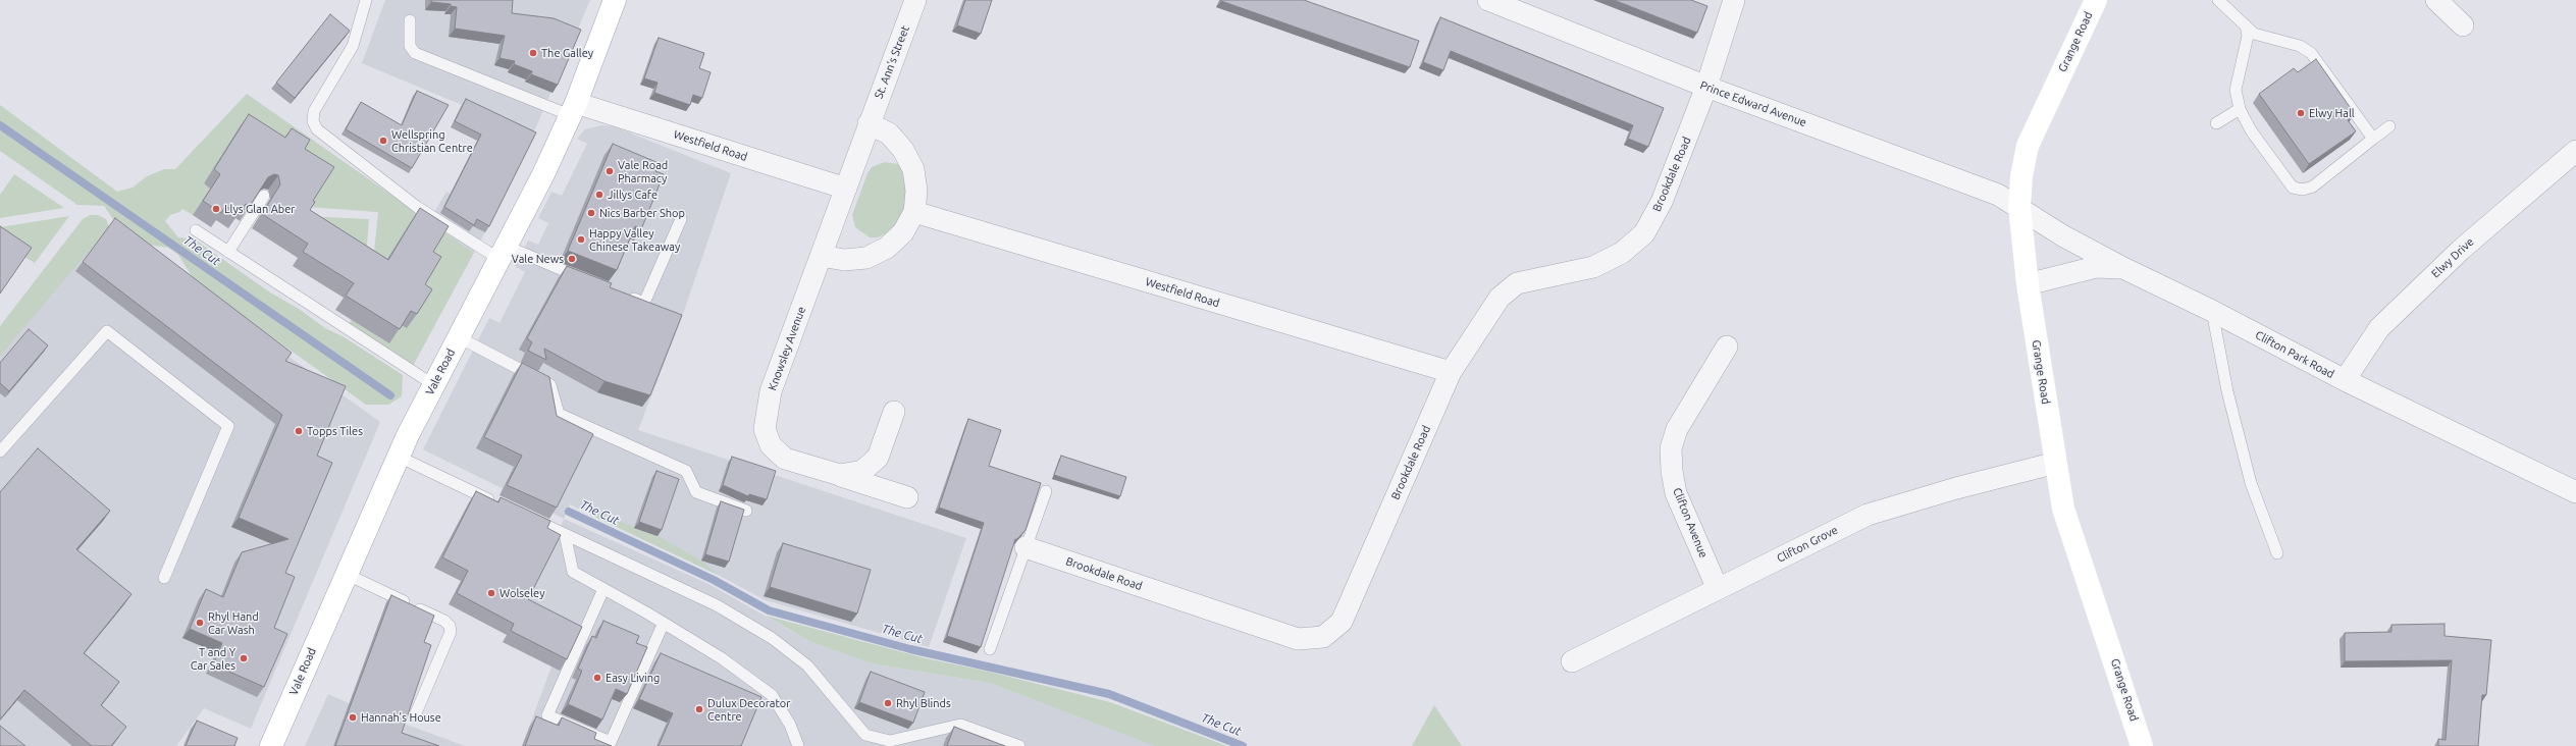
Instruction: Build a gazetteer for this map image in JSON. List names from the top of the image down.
{
  "streets": {
    "main road": ["Grange Road", "Vale Road"],
    "street": [
      "St. Ann's Street",
      "Prince Edward Avenue",
      "Westfield Road",
      "Brookdale Road",
      "Elwy Drive",
      "Knowsley Avenue",
      "Clifton Park Road",
      "Clifton Avenue",
      "Clifton Grove"
    ]
  },
  "crossings": [
    ["Grange Road", "Prince Edward Avenue"],
    ["Grange Road", "Clifton Park Road"],
    ["Grange Road", "Clifton Grove"],
    ["Prince Edward Avenue", "Brookdale Road"],
    ["Prince Edward Avenue", "Clifton Park Road"],
    ["Westfield Road", "Brookdale Road"],
    ["Westfield Road", "Vale Road"],
    ["Elwy Drive", "Clifton Park Road"],
    ["Clifton Avenue", "Clifton Grove"]
  ],
  "water": ["The Cut"],
  "places": [
    "The Galley",
    "Elwy Hall",
    "Wellspring Christian Centre",
    "Vale Road Pharmacy",
    "Jillys Cafe",
    "Llys Glan Aber",
    "Nics Barber Shop",
    "Happy Valley Chinese Takeaway",
    "Vale News",
    "Topps Tiles",
    "Wolseley",
    "Rhyl Hand Car Wash",
    "T and Y Car Sales",
    "Easy Living",
    "Rhyl Blinds",
    "Dulux Decorator Centre",
    "Hannah's House"
  ]
}
